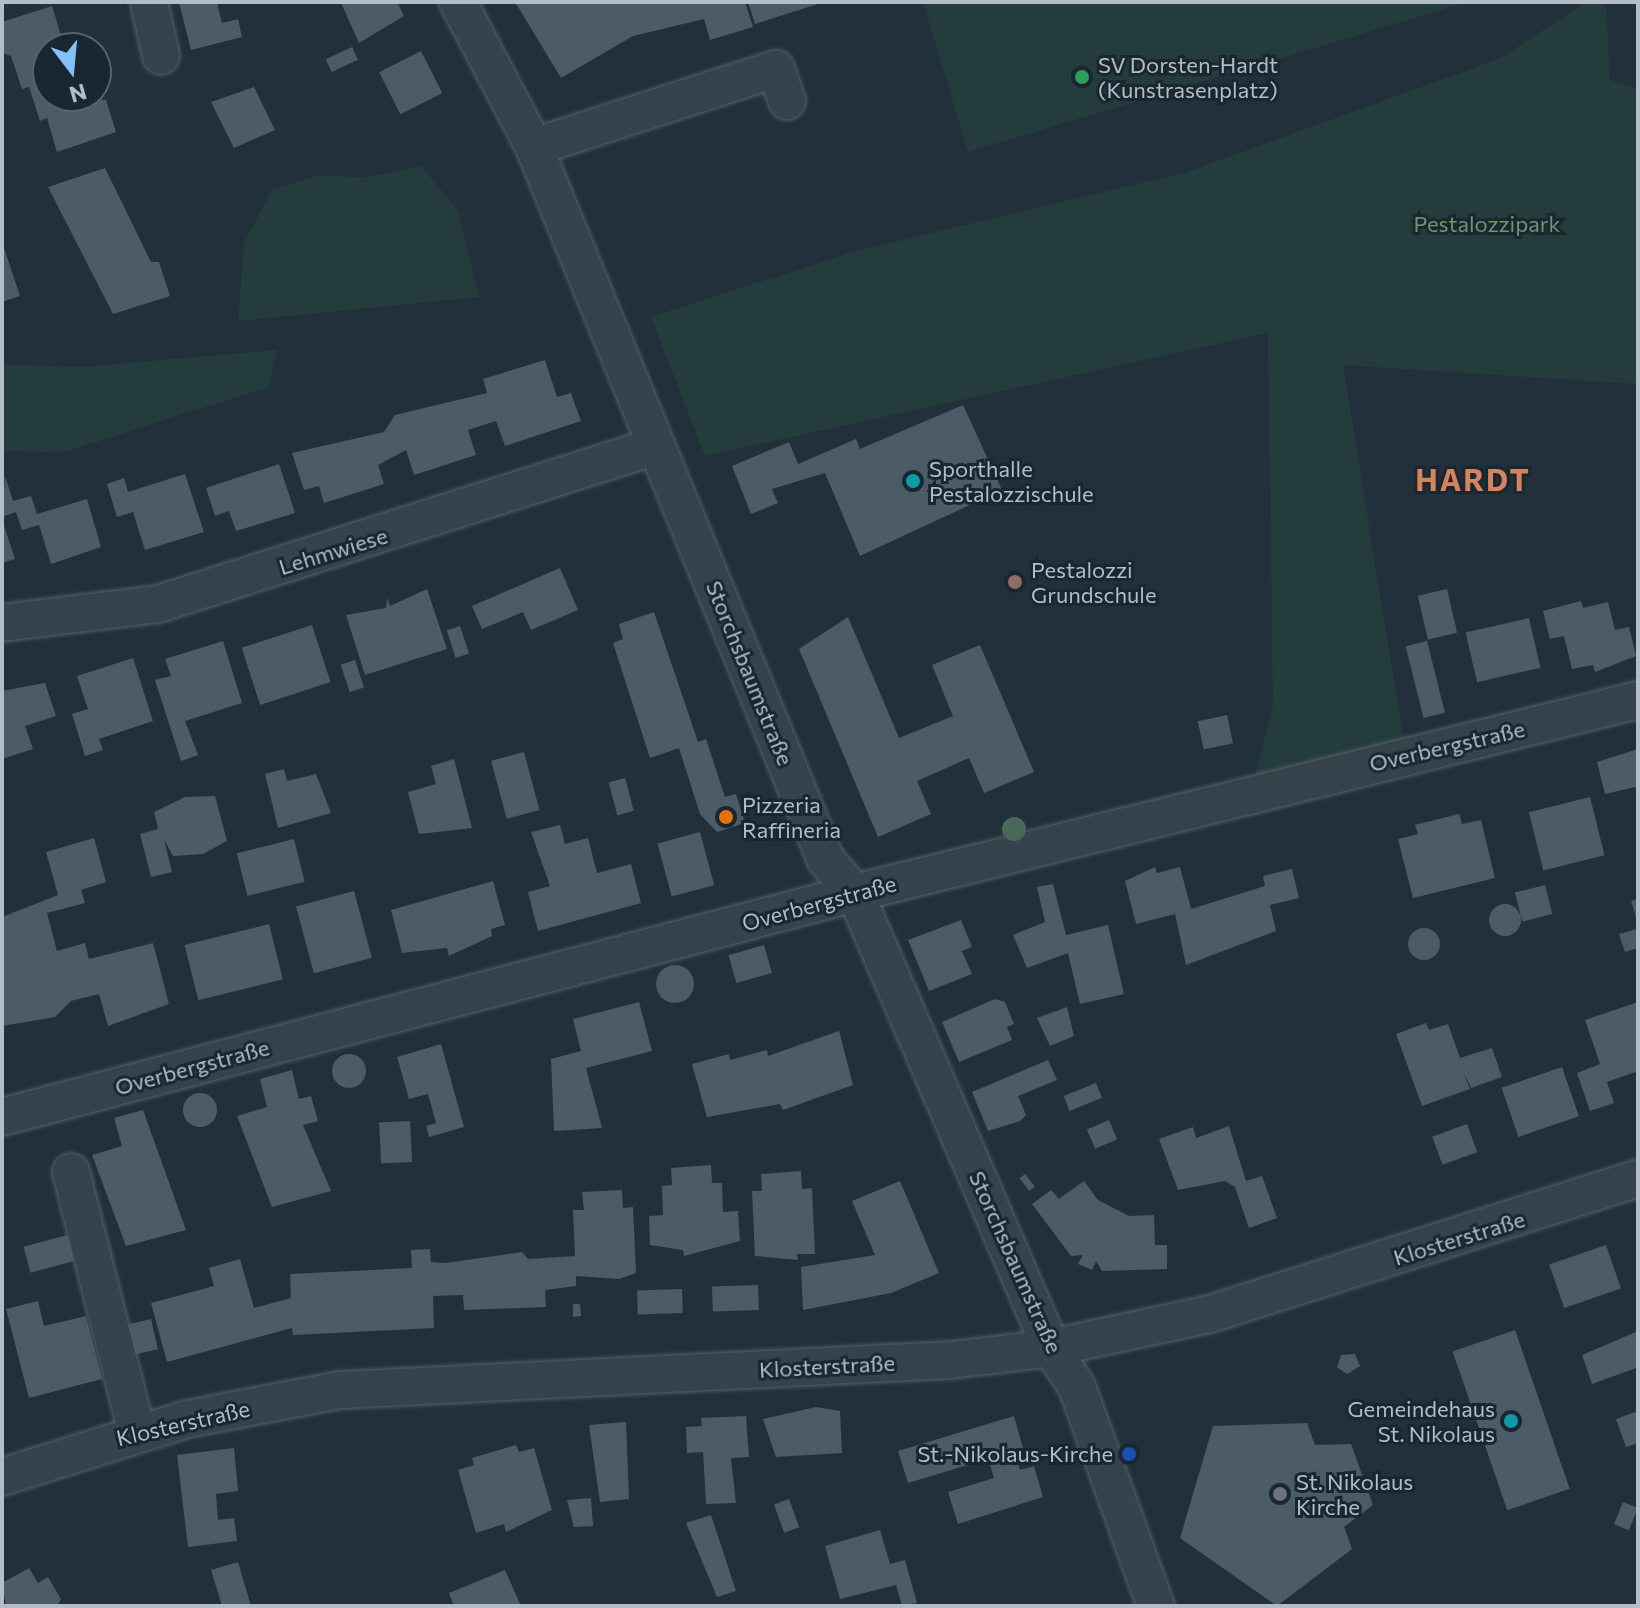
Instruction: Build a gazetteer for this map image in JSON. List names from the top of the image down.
{
  "streets": {
    "street": [
      "Lehmwiese",
      "Storchsbaumstraße",
      "Overbergstraße",
      "Klosterstraße"
    ]
  },
  "crossings": [
    ["Lehmwiese", "Storchsbaumstraße"],
    ["Storchsbaumstraße", "Overbergstraße"],
    ["Storchsbaumstraße", "Klosterstraße"]
  ],
  "districts": ["HARDT"],
  "parks": ["Pestalozzipark"],
  "places": [
    "SV Dorsten-Hardt (Kunstrasenplatz)",
    "Sporthalle Pestalozzischule",
    "Pestalozzi Grundschule",
    "Pizzeria Raffineria",
    "Gemeindehaus St. Nikolaus",
    "St.-Nikolaus-Kirche",
    "St. Nikolaus Kirche"
  ],
  "north": "bottom"
}
